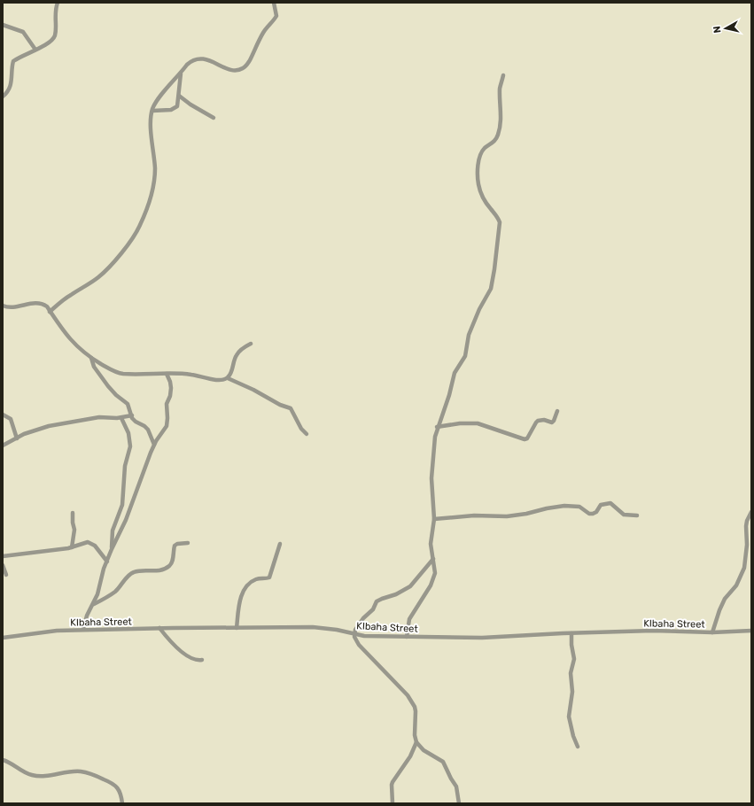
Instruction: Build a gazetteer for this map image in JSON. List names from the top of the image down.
{
  "streets": {
    "street": ["KIbaha Street"]
  },
  "north": "left"
}
